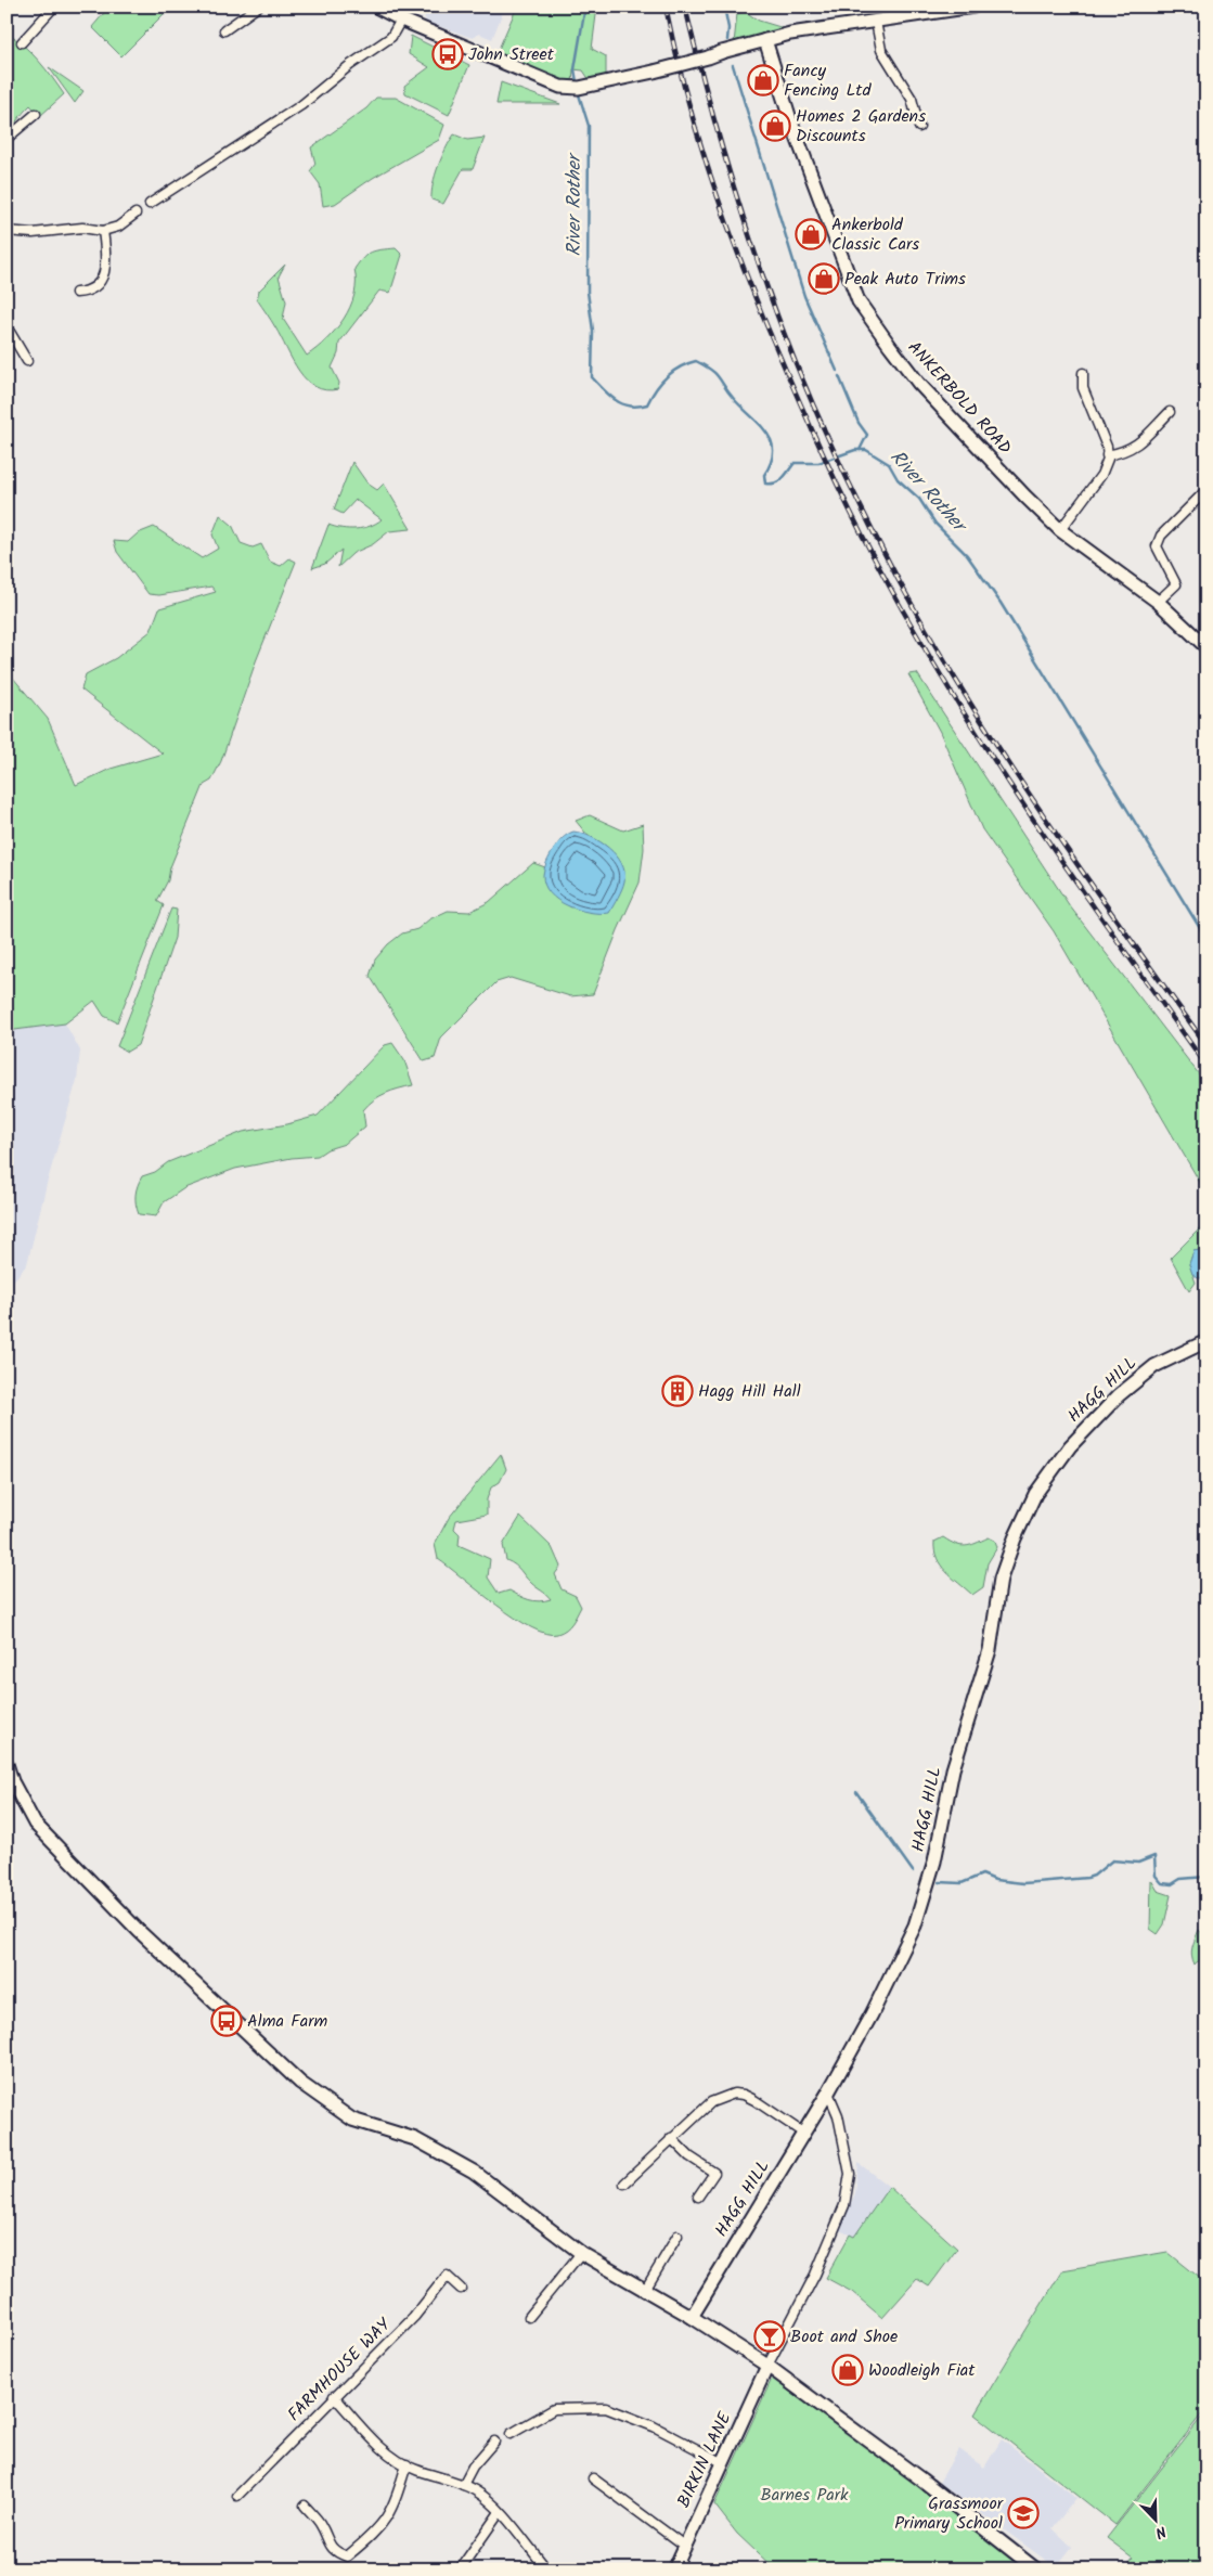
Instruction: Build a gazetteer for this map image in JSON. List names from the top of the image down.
{
  "streets": {
    "street": [
      "ANKERBOLD ROAD",
      "HAGG HILL",
      "FARMHOUSE WAY",
      "BIRKIN LANE"
    ]
  },
  "water": ["River Rother"],
  "parks": ["Barnes Park"],
  "places": {
    "bus stop": ["John Street", "Alma Farm"],
    "shop": [
      "Fancy Fencing Ltd",
      "Homes 2 Gardens Discounts",
      "Ankerbold Classic Cars",
      "Peak Auto Trims",
      "Woodleigh Fiat"
    ],
    "building": ["Hagg Hill Hall"],
    "bar": ["Boot and Shoe"],
    "school or university": ["Grassmoor Primary School"]
  },
  "north": "bottom right"
}
